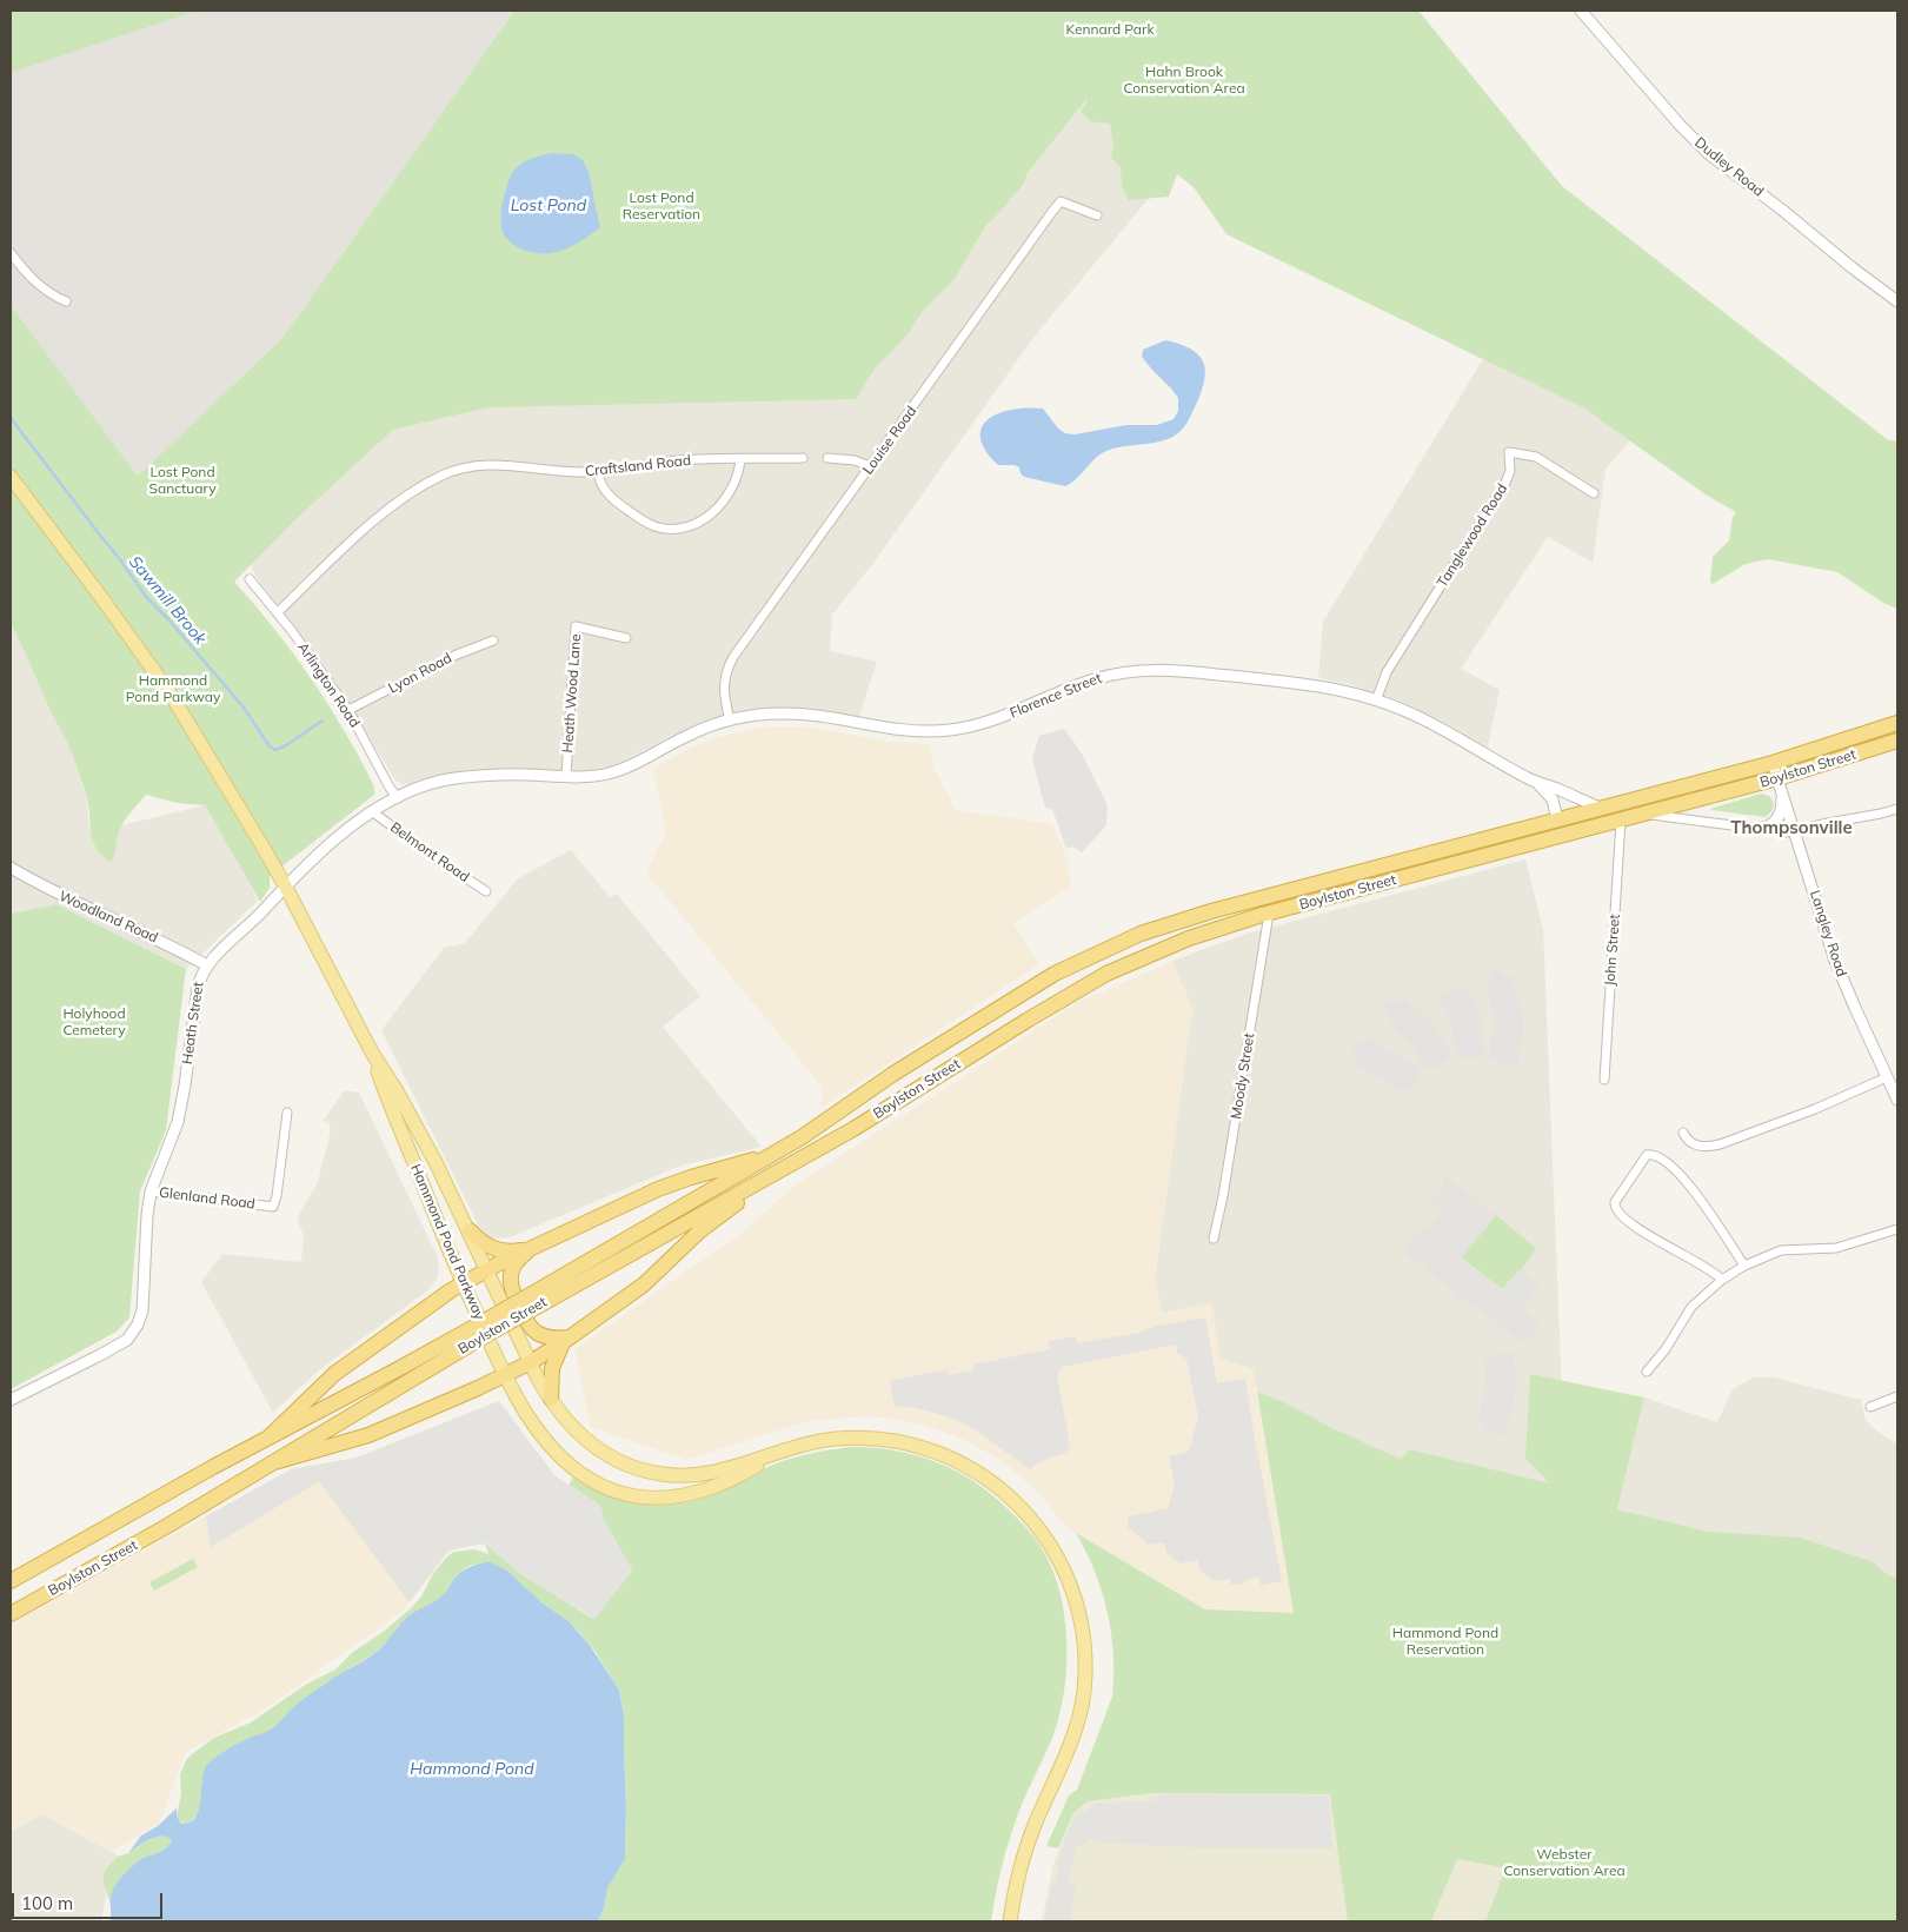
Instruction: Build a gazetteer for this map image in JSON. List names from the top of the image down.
{
  "streets": {
    "highway": ["Boylston Street"],
    "main road": ["Hammond Pond Parkway"],
    "street": [
      "Dudley Road",
      "Louise Road",
      "Craftsland Road",
      "Tanglewood Road",
      "Lyon Road",
      "Arlington Road",
      "Heath Wood Lane",
      "Florence Street",
      "Belmont Road",
      "Woodland Road",
      "Langley Road",
      "John Street",
      "Heath Street",
      "Moody Street",
      "Glenland Road"
    ]
  },
  "crossings": [
    ["Louise Road", "Florence Street"],
    ["Craftsland Road", "Arlington Road"],
    ["Tanglewood Road", "Florence Street"],
    ["Lyon Road", "Arlington Road"],
    ["Arlington Road", "Heath Street"],
    ["Heath Wood Lane", "Florence Street"],
    ["Heath Wood Lane", "Heath Street"],
    ["Florence Street", "Boylston Street"],
    ["Florence Street", "Heath Street"],
    ["Boylston Street", "Langley Road"],
    ["Boylston Street", "John Street"],
    ["Boylston Street", "Moody Street"],
    ["Belmont Road", "Heath Street"],
    ["Woodland Road", "Heath Street"],
    ["Heath Street", "Glenland Road"],
    ["Heath Street", "Hammond Pond Parkway"]
  ],
  "districts": ["Thompsonville"],
  "water": ["Lost Pond", "Sawmill Brook", "Hammond Pond"],
  "parks": [
    "Kennard Park",
    "Hahn Brook Conservation Area",
    "Lost Pond Reservation",
    "Lost Pond Sanctuary",
    "Hammond Pond Parkway",
    "Holyhood Cemetery",
    "Hammond Pond Reservation",
    "Webster Conservation Area"
  ],
  "scale_bar": "100 m"
}
